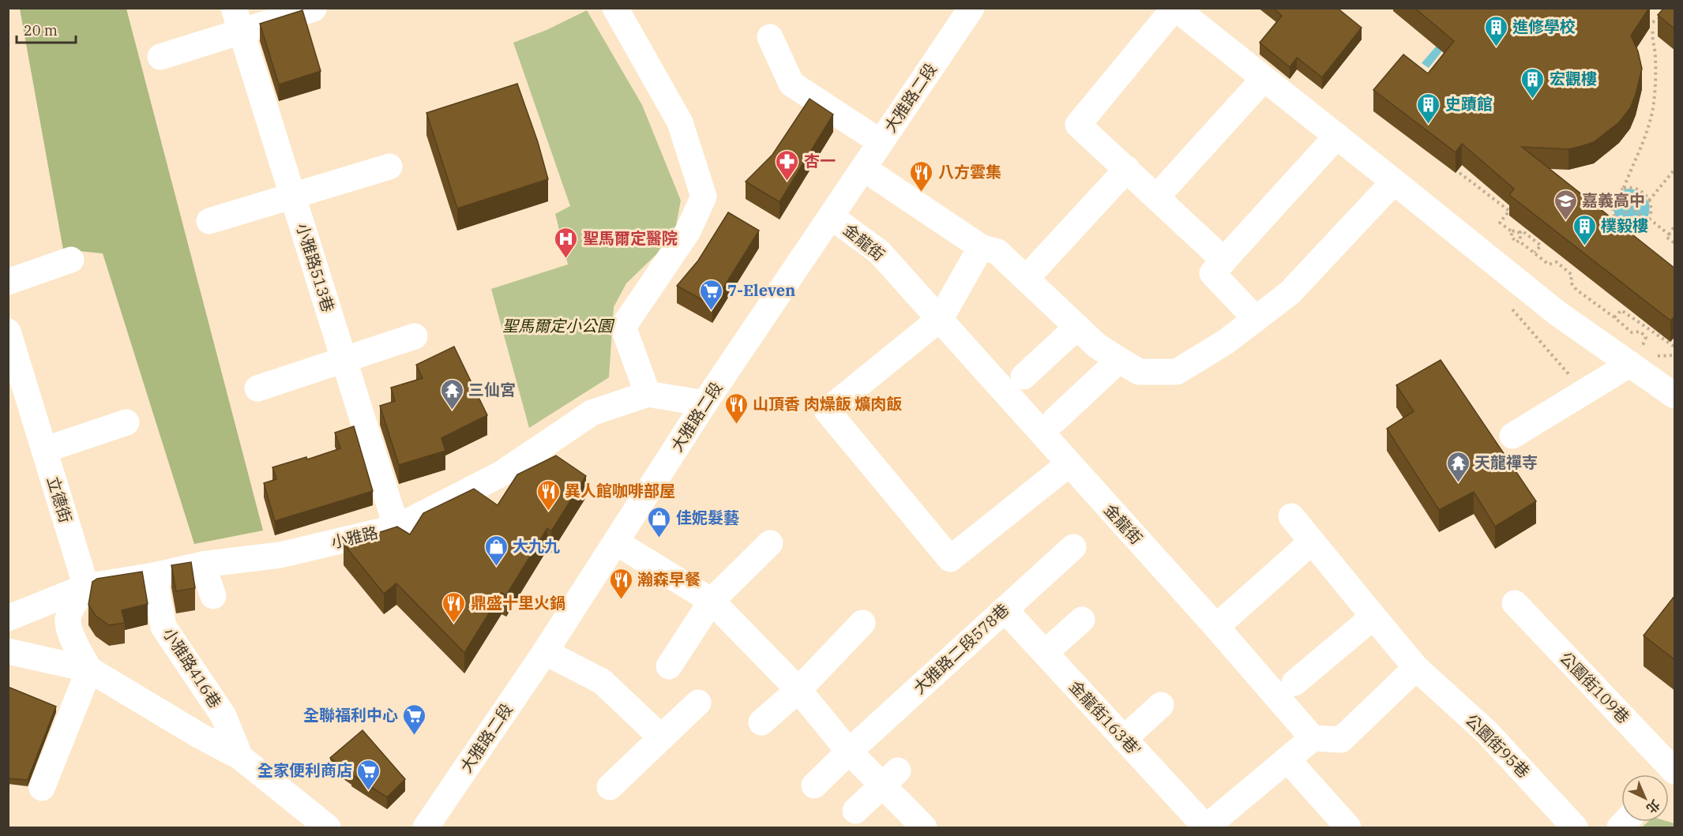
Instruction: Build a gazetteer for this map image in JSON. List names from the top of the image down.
{
  "streets": {
    "street": [
      "大雅路二段",
      "金龍街",
      "小雅路513巷",
      "立德街",
      "小雅路",
      "大雅路二段578巷",
      "小雅路416巷",
      "公園街109巷",
      "金龍街163巷'",
      "公園街95巷"
    ]
  },
  "crossings": [
    ["大雅路二段", "金龍街"],
    ["大雅路二段", "小雅路"],
    ["小雅路513巷", "小雅路"],
    ["立德街", "小雅路"],
    ["小雅路", "小雅路416巷"],
    ["大雅路二段578巷", "金龍街163巷'"]
  ],
  "parks": ["聖馬爾定小公園"],
  "places": {
    "building": [
      "進修學校",
      "宏觀樓",
      "史蹟館",
      "樸毅樓"
    ],
    "pharmacy": ["杏一"],
    "restaurant": [
      "八方雲集",
      "山頂香 肉燥飯 爌肉飯",
      "異人館咖啡部屋",
      "瀚森早餐",
      "鼎盛十里火鍋"
    ],
    "school or university": ["嘉義高中"],
    "hospital": ["聖馬爾定醫院"],
    "supermarket": ["7-Eleven", "全聯福利中心", "全家便利商店"],
    "temple": ["三仙宮", "天龍禪寺"],
    "shop": ["佳妮髮藝", "大九九"]
  },
  "scale_bar": "20 m",
  "north": "bottom right"
}
